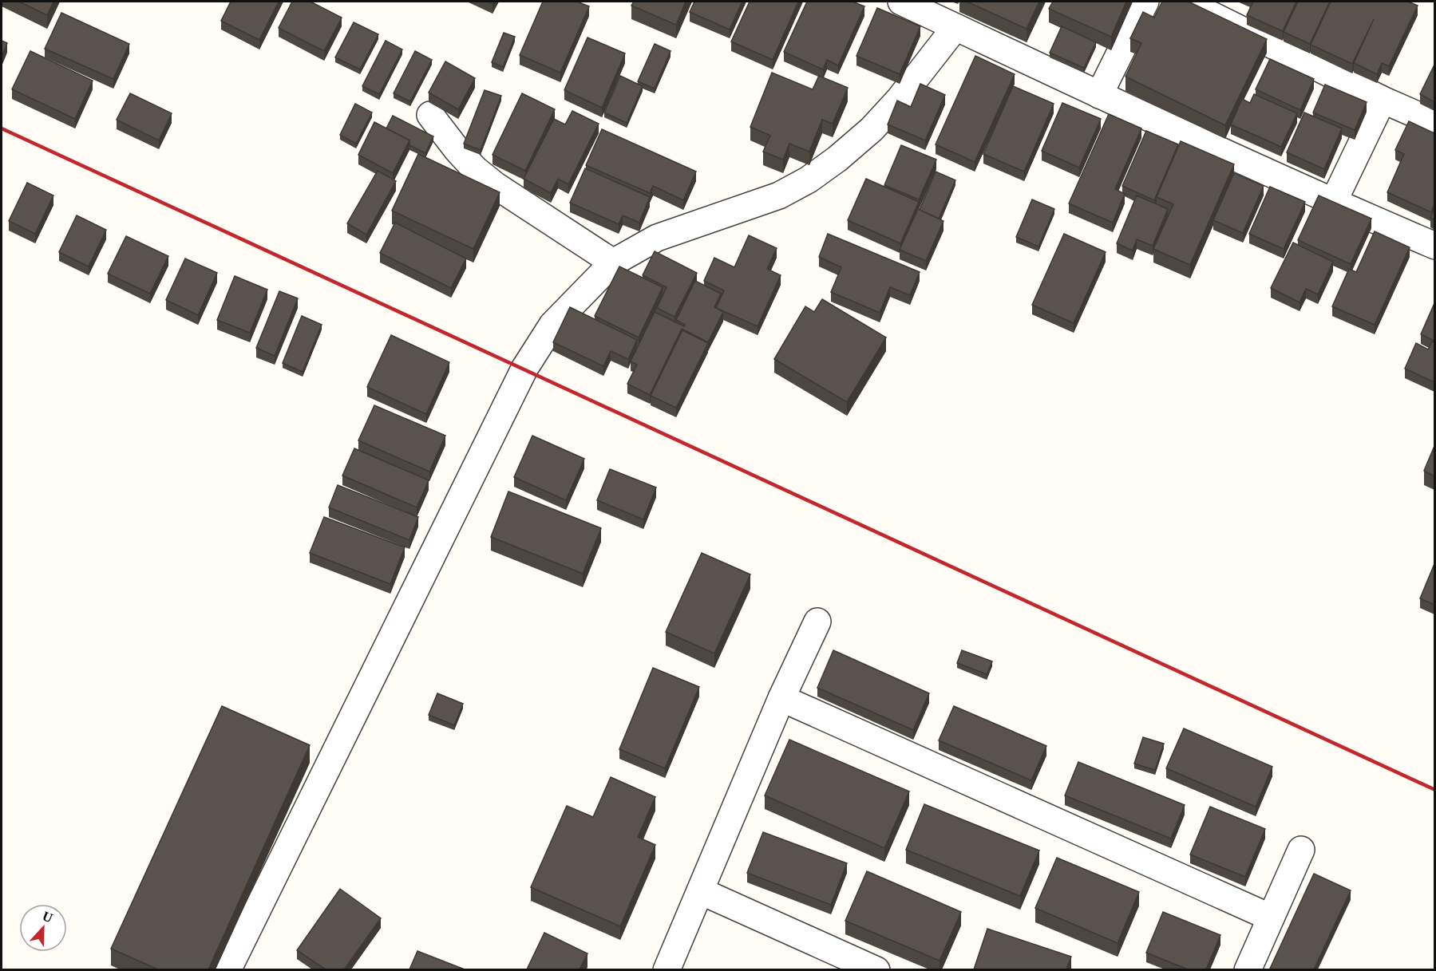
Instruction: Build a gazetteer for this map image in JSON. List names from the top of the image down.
{
  "north": "top"
}
